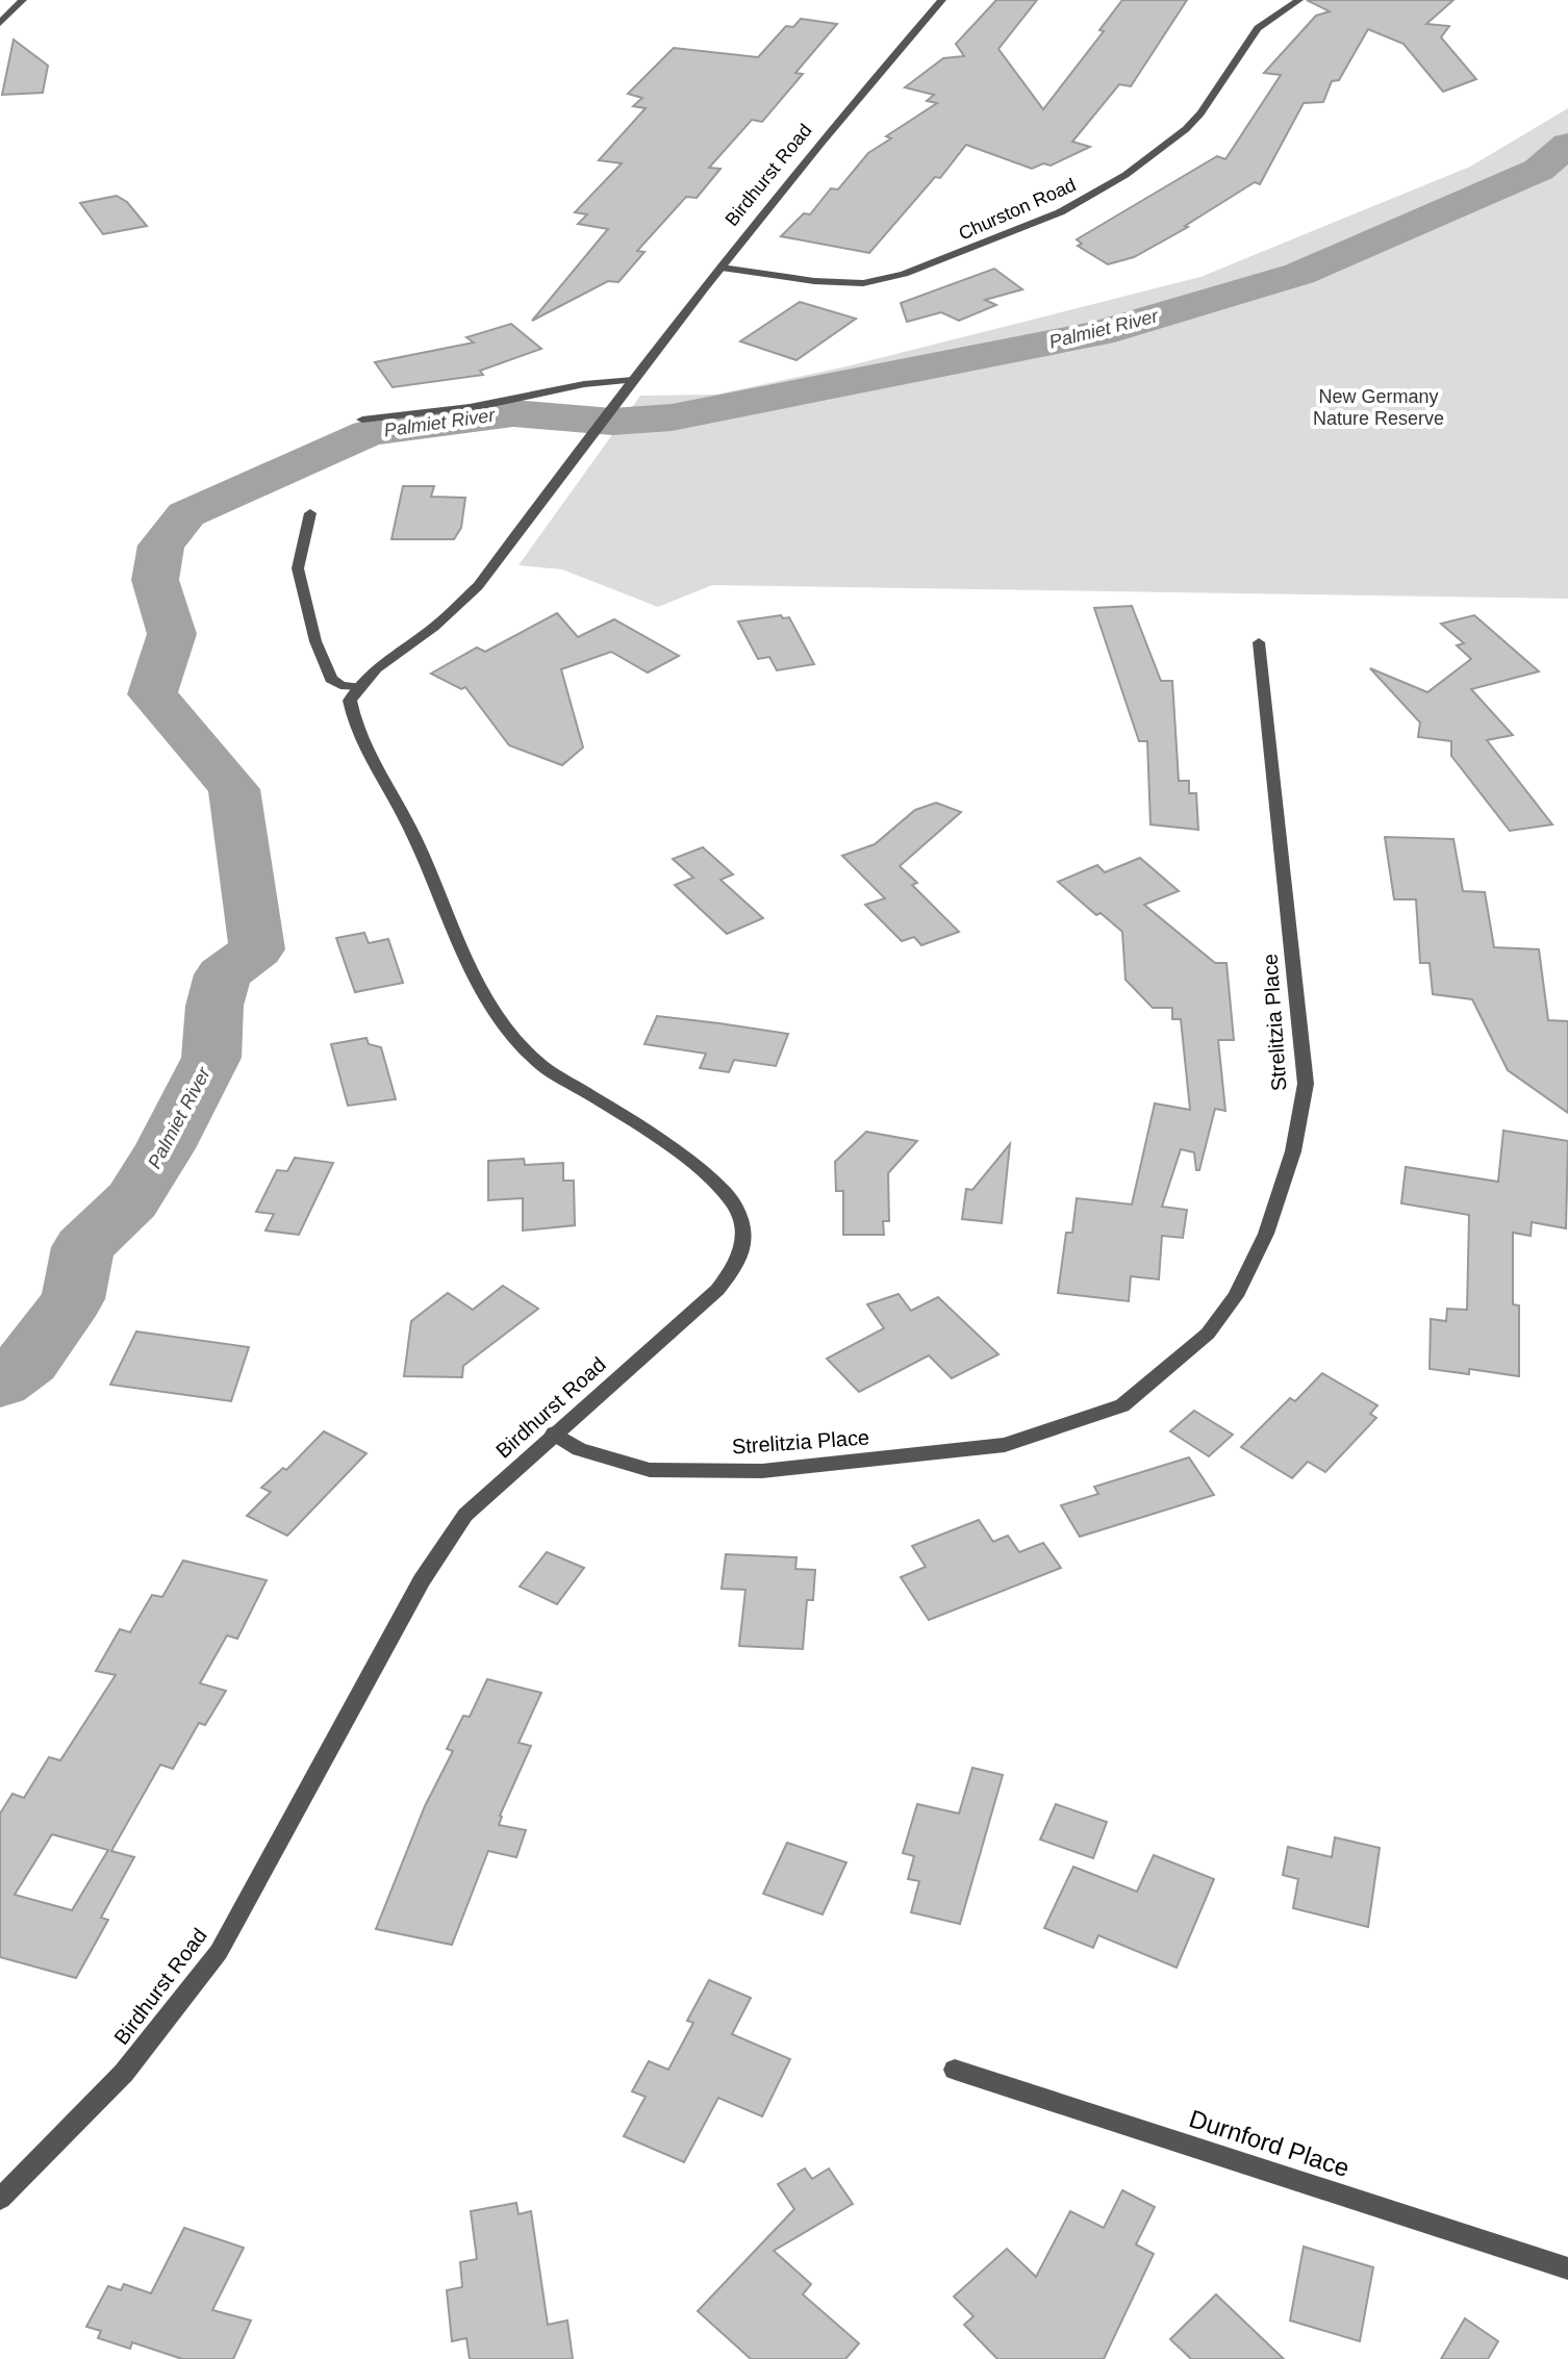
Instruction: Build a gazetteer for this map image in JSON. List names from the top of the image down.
{
  "streets": {
    "street": [
      "Birdhurst Road",
      "Churston Road",
      "Strelitzia Place",
      "Durnford Place"
    ]
  },
  "crossings": [
    ["Birdhurst Road", "Churston Road"],
    ["Birdhurst Road", "Strelitzia Place"]
  ],
  "water": ["Palmiet River"],
  "parks": ["New Germany Nature Reserve"]
}
